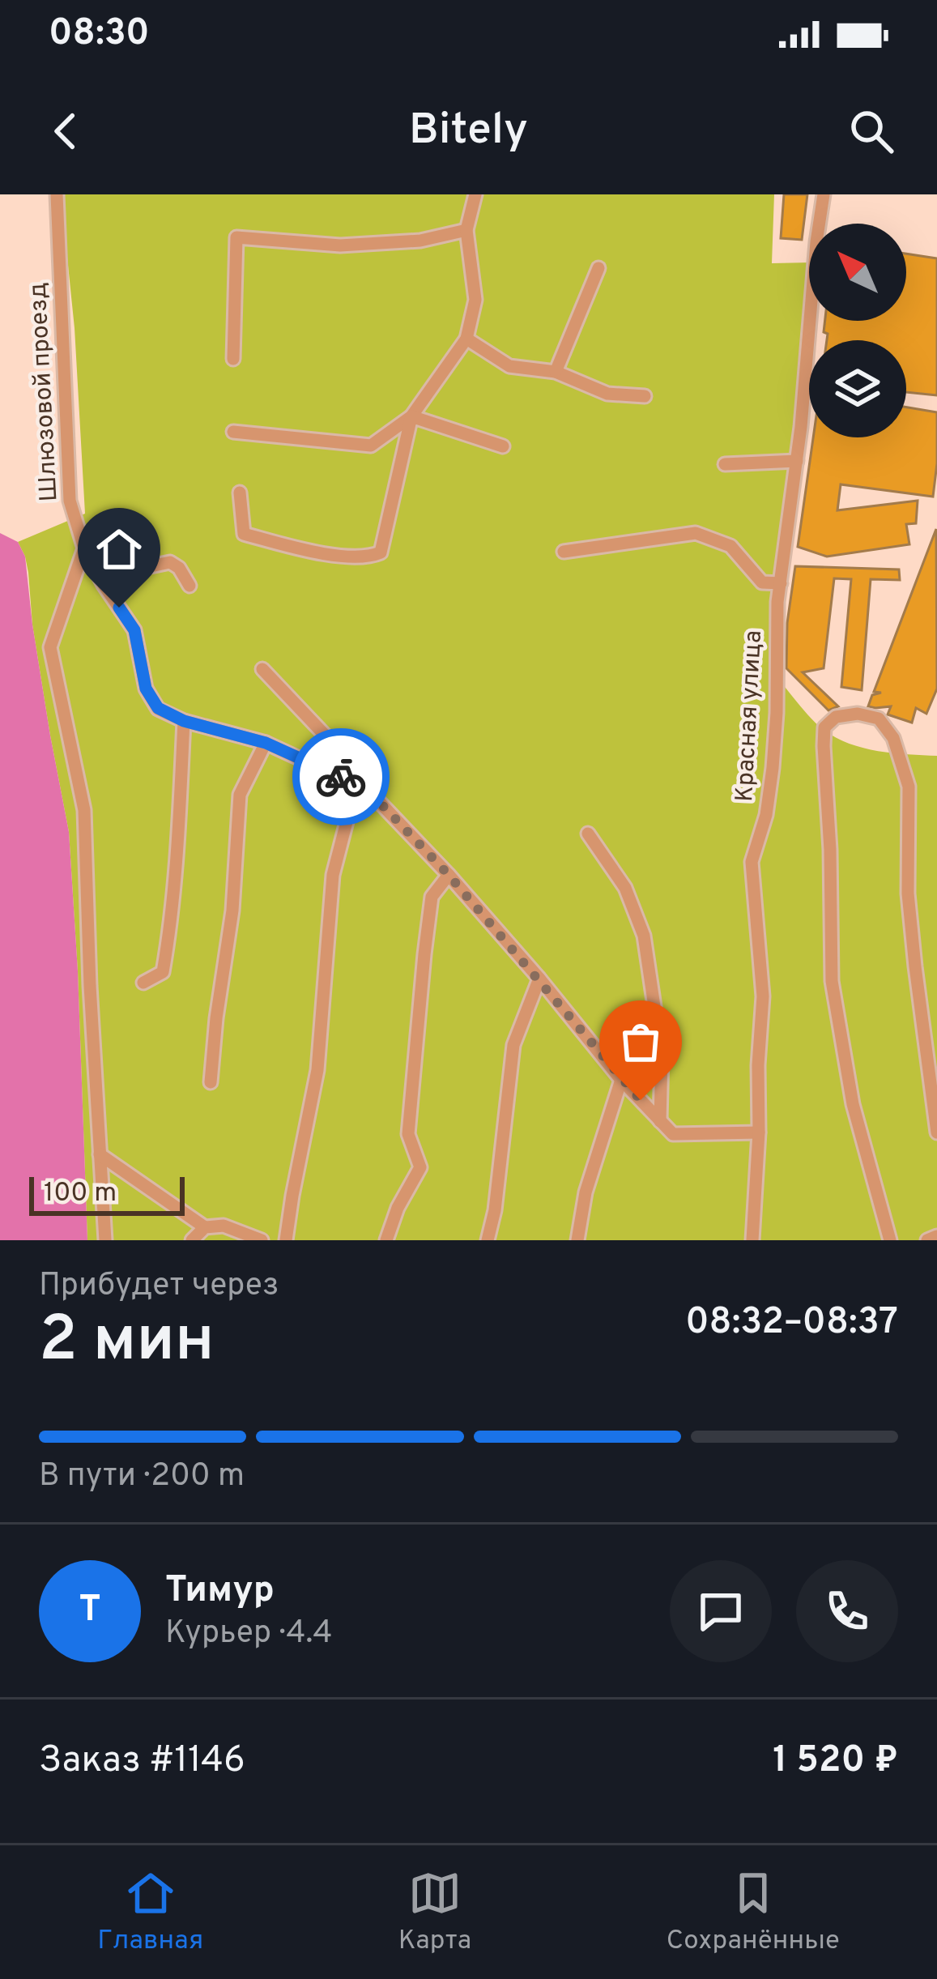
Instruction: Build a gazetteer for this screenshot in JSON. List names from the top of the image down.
{
  "streets": {
    "street": ["Шлюзовой проезд", "Красная улица"]
  },
  "scale_bar": "100 m",
  "north": "top left",
  "page": {
    "status": "08:30",
    "header": "Bitely",
    "scale": "100 m",
    "heading": ["2 мин", "Прибудет через", "08:32–08:37"],
    "panel": [
      "Тимур",
      "Курьер · 4.4",
      "Заказ #1146",
      "1 520 ₽"
    ],
    "bar": "В пути · 200 m",
    "round": "Т",
    "tabs": ["Главная", "Карта", "Сохранённые"]
  }
}
